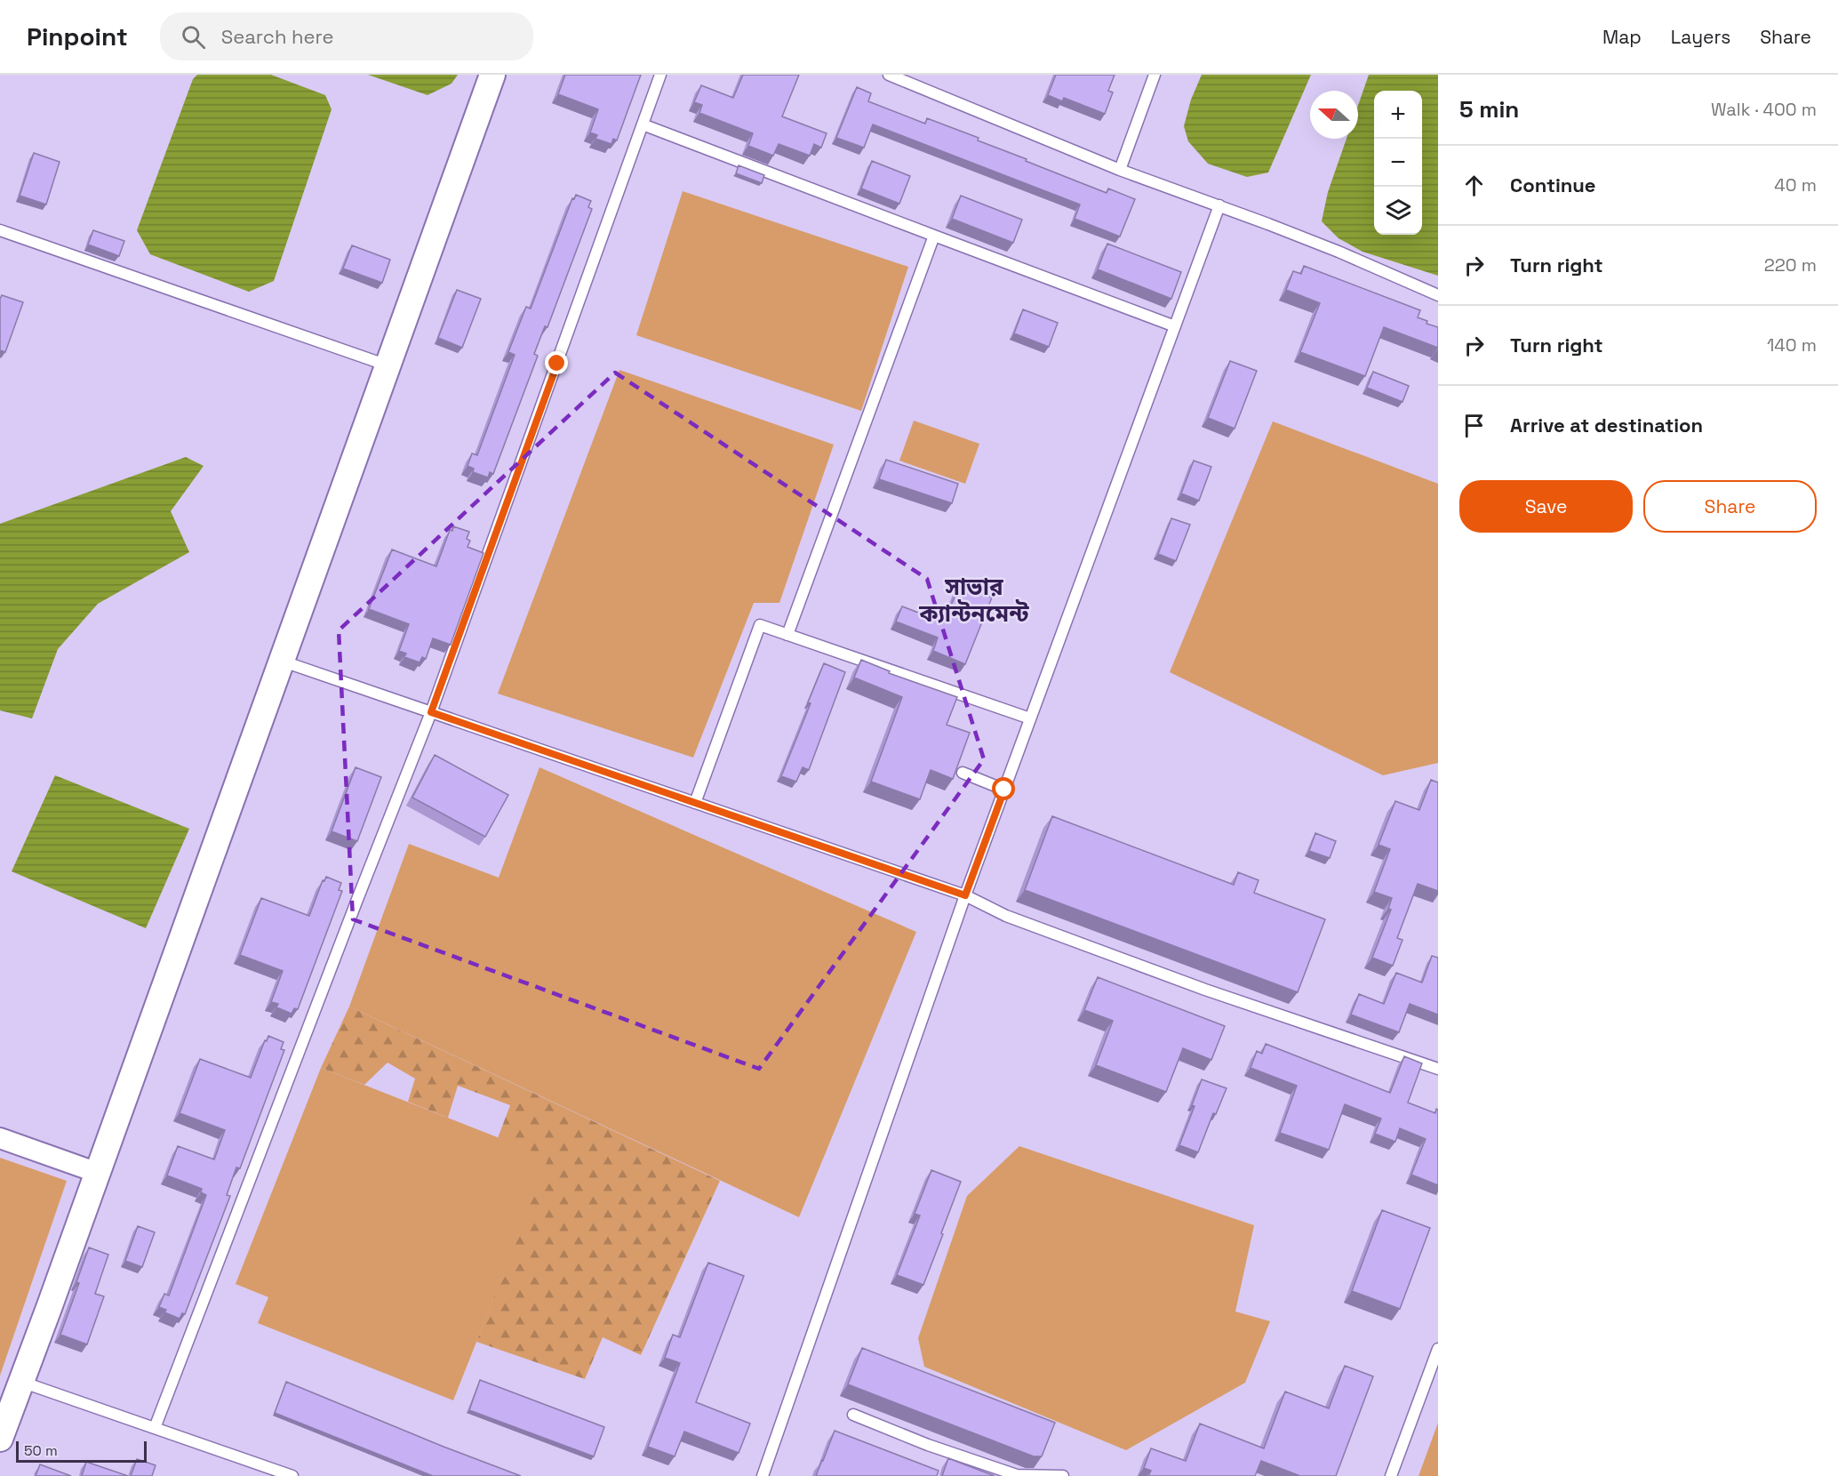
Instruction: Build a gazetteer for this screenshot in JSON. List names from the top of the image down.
{
  "districts": ["সাভার ক্যান্টনমেন্ট"],
  "scale_bar": "50 m",
  "north": "left",
  "page": {
    "header": "Pinpoint",
    "search": "Search here",
    "nav": ["Map", "Layers", "Share"],
    "heading": ["5 min", "Walk · 400 m"],
    "map_buttons": ["+", "−"],
    "list": [
      ["Continue", "40 m"],
      ["Turn right", "220 m"],
      ["Turn right", "140 m"],
      "Arrive at destination"
    ],
    "buttons": ["Save", "Share"],
    "scale": "50 m"
  }
}
